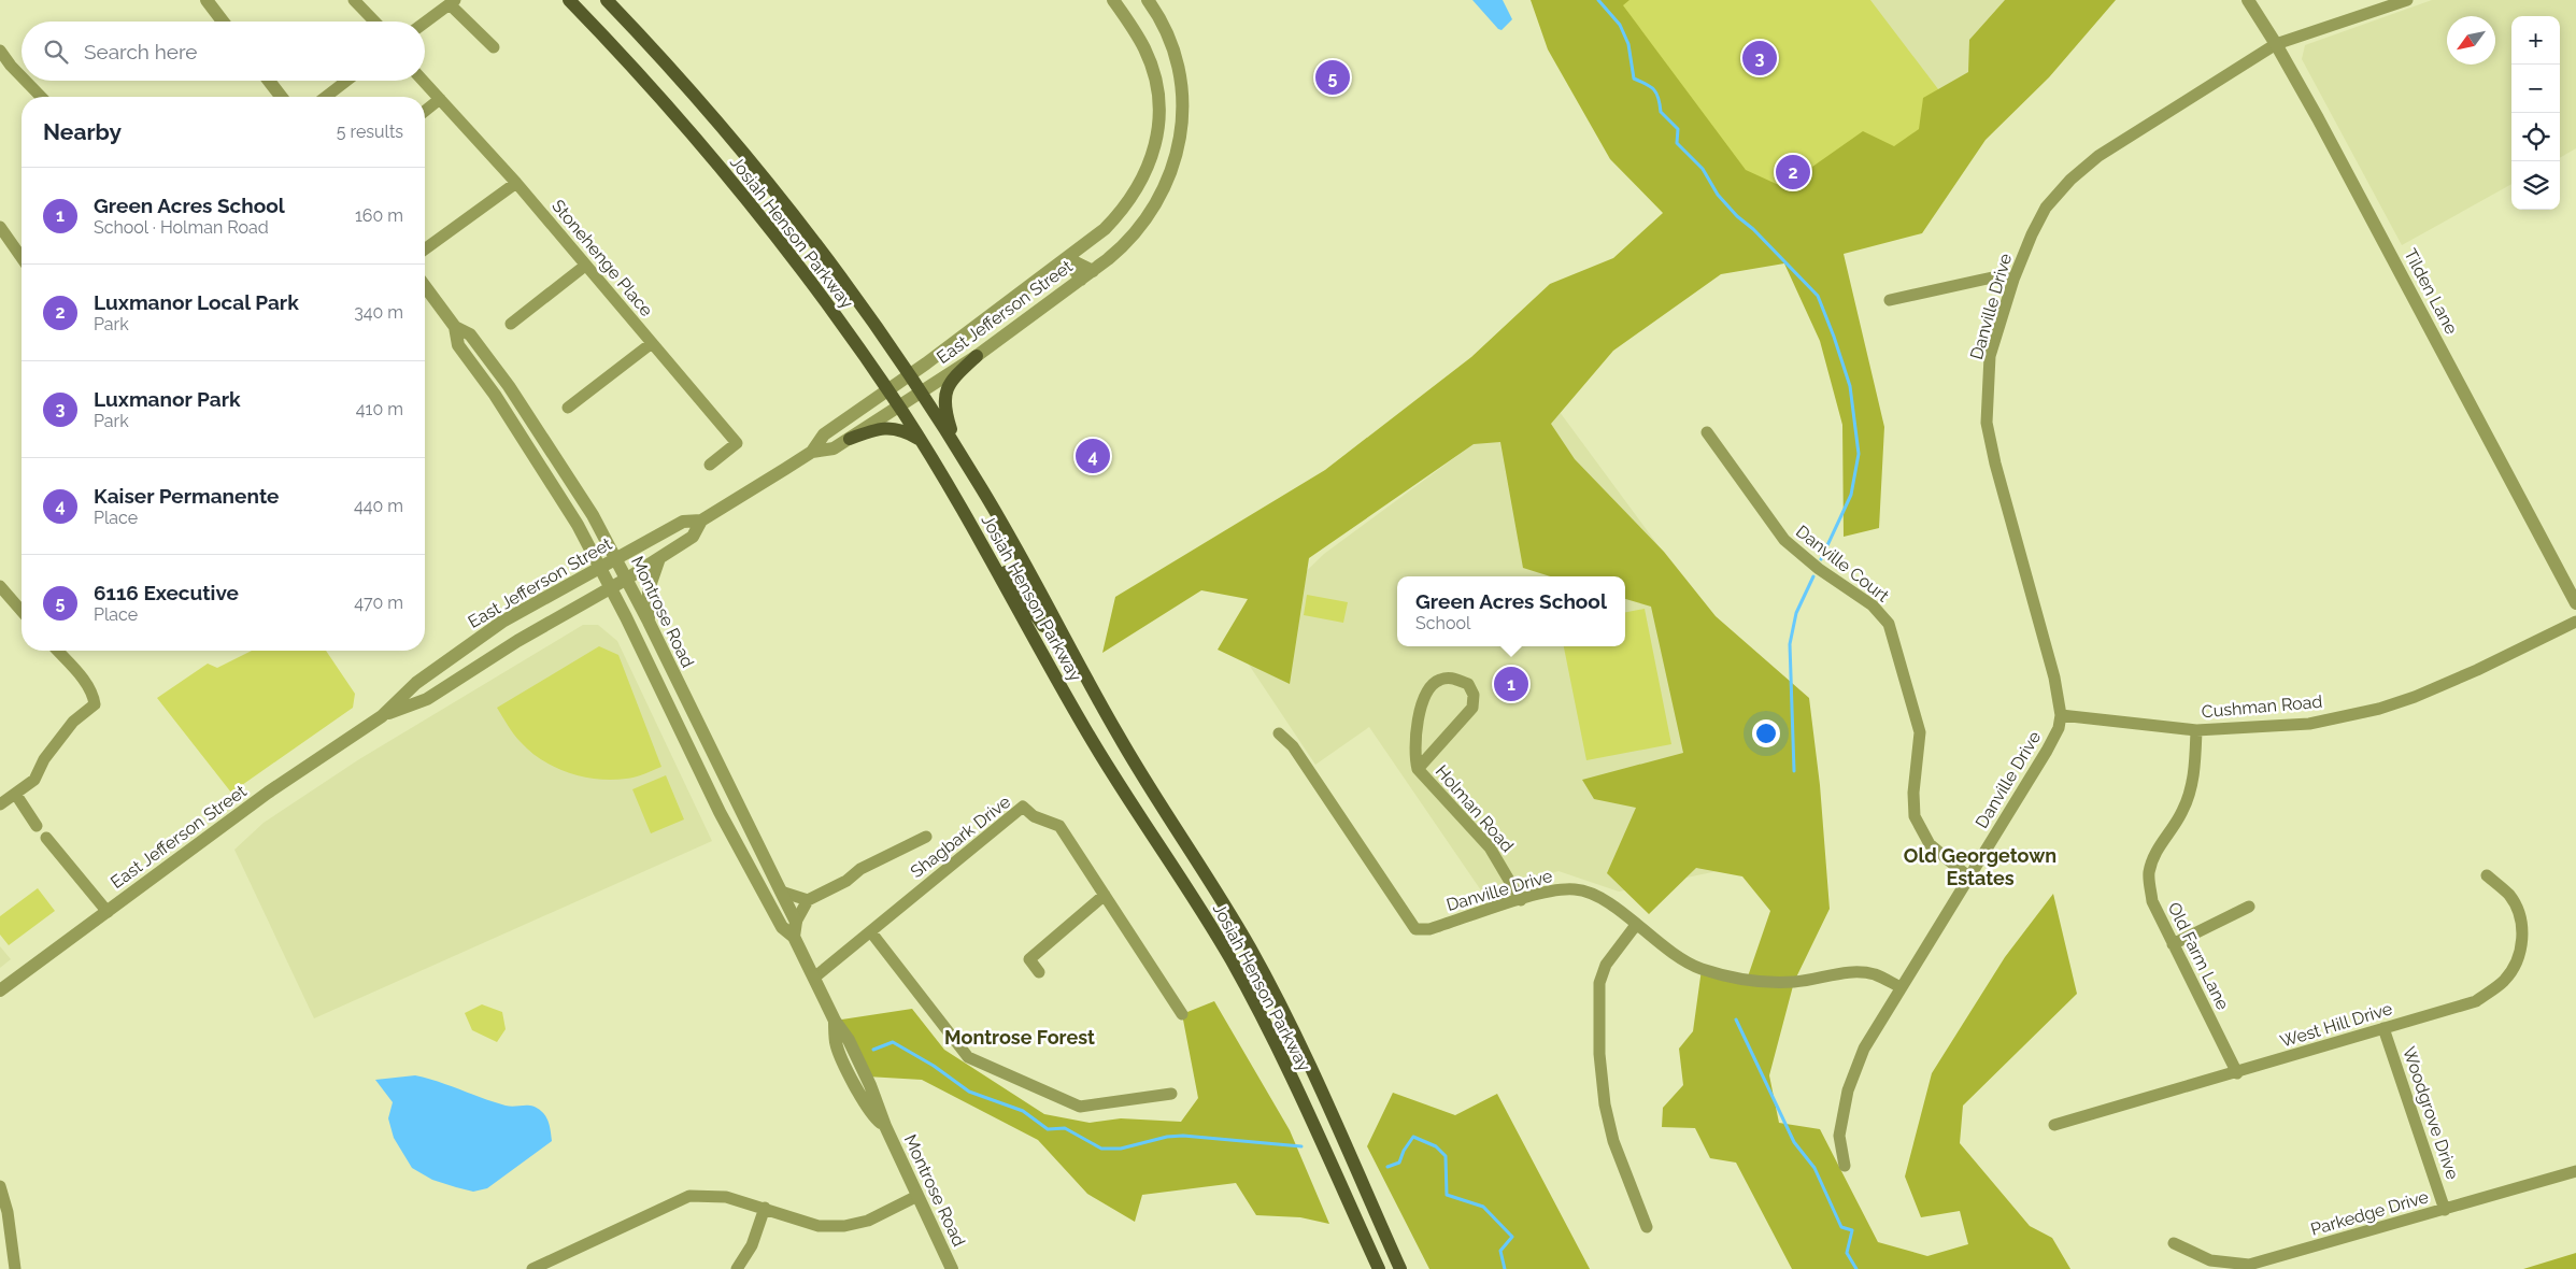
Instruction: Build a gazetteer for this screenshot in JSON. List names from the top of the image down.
{
  "streets": {
    "main road": ["Josiah Henson Parkway"],
    "street": [
      "Stonehenge Place",
      "Tilden Lane",
      "Danville Drive",
      "East Jefferson Street",
      "Danville Court",
      "Montrose Road",
      "Cushman Road",
      "Holman Road",
      "Shagbark Drive",
      "Old Farm Lane",
      "West Hill Drive",
      "Woodgrove Drive",
      "Parkedge Drive"
    ]
  },
  "crossings": [
    ["Josiah Henson Parkway", "East Jefferson Street"],
    ["Tilden Lane", "Danville Drive"],
    ["Danville Drive", "Danville Court"],
    ["Danville Drive", "Cushman Road"],
    ["Danville Drive", "Holman Road"],
    ["East Jefferson Street", "Montrose Road"],
    ["Montrose Road", "Shagbark Drive"],
    ["Cushman Road", "Old Farm Lane"],
    ["Old Farm Lane", "West Hill Drive"],
    ["West Hill Drive", "Woodgrove Drive"],
    ["Woodgrove Drive", "Parkedge Drive"]
  ],
  "districts": ["Old Georgetown Estates", "Montrose Forest"],
  "north": "bottom left",
  "page": {
    "map_buttons": ["+", "−"],
    "search": "Search here",
    "pins": [
      "3",
      "5",
      "2",
      "4",
      "1"
    ],
    "heading": ["Nearby", "5 results"],
    "list": [
      {
        "mark": "1",
        "name": "Green Acres School",
        "note": "School · Holman Road",
        "value": "160 m"
      },
      {
        "mark": "2",
        "name": "Luxmanor Local Park",
        "note": "Park",
        "value": "340 m"
      },
      {
        "mark": "3",
        "name": "Luxmanor Park",
        "note": "Park",
        "value": "410 m"
      },
      {
        "mark": "4",
        "name": "Kaiser Permanente",
        "note": "Place",
        "value": "440 m"
      },
      {
        "mark": "5",
        "name": "6116 Executive",
        "note": "Place",
        "value": "470 m"
      }
    ],
    "popup": ["Green Acres School", "School"]
  }
}
